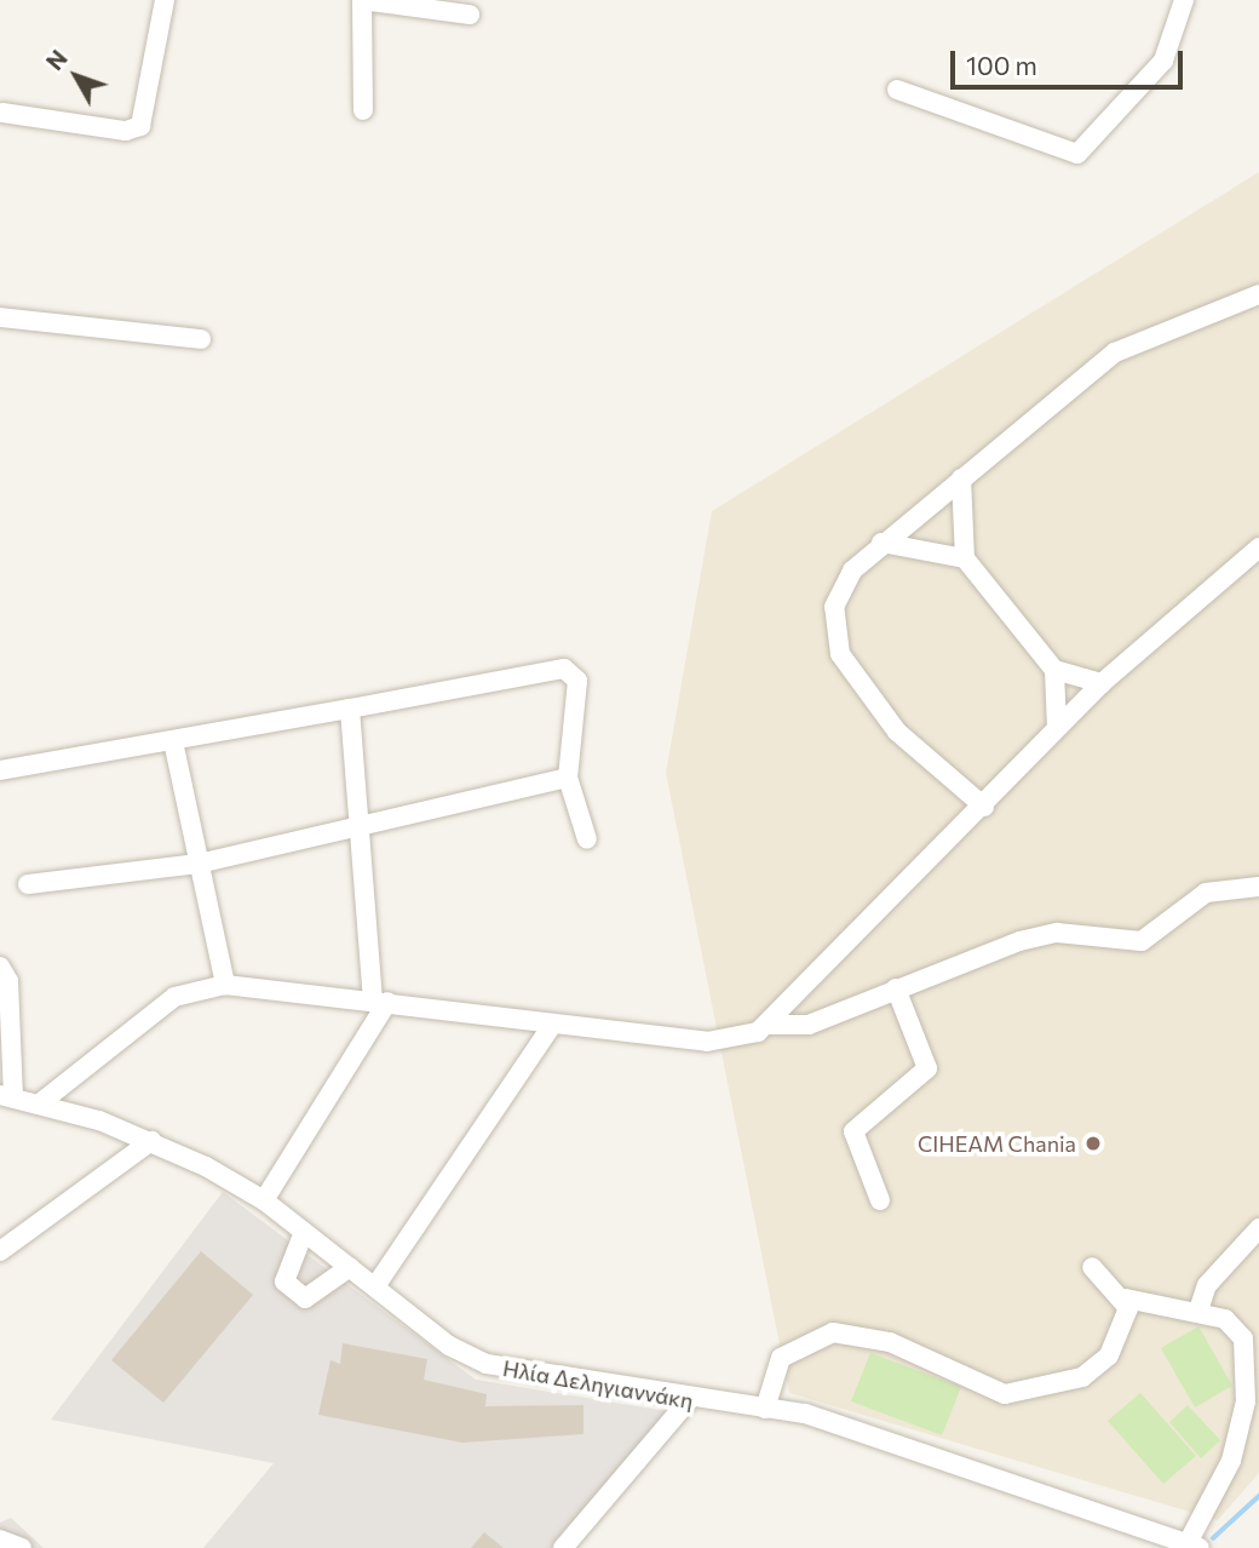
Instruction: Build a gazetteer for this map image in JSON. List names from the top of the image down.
{
  "streets": {
    "street": ["Ηλία Δεληγιαννάκη"]
  },
  "places": ["CIHEAM Chania"],
  "scale_bar": "100 m",
  "north": "top left"
}
